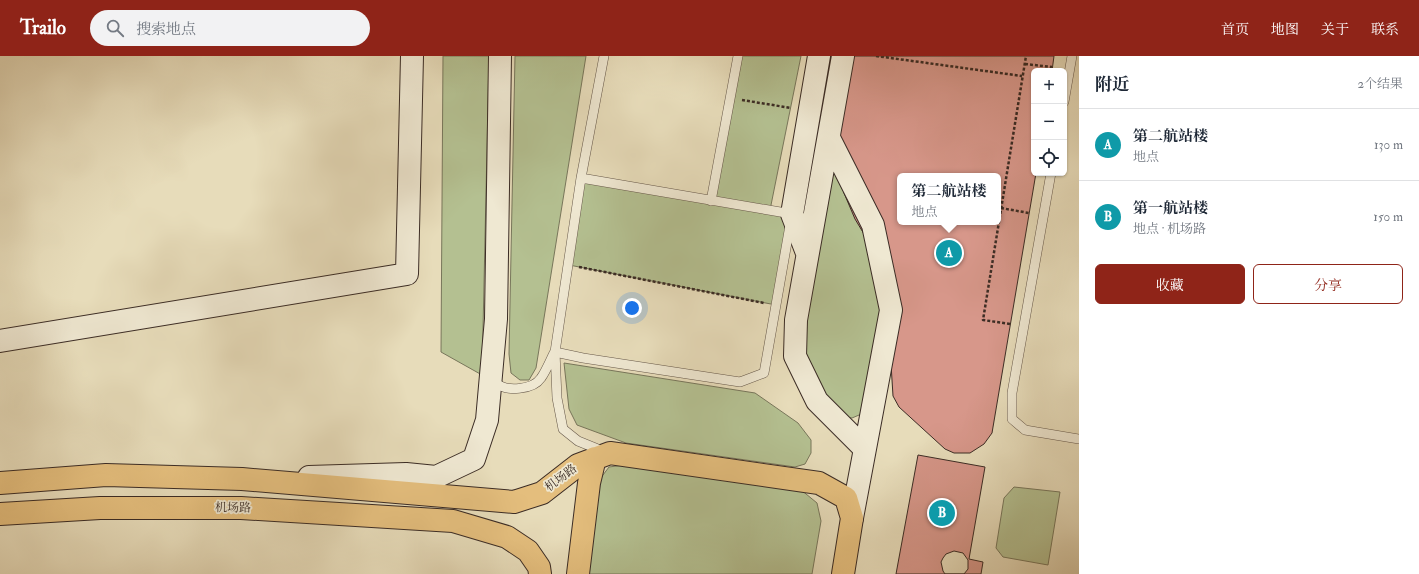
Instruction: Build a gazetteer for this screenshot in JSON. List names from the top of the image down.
{
  "streets": {
    "highway": ["机场路"]
  },
  "page": {
    "header": "Trailo",
    "search": "搜索地点",
    "nav": [
      "首页",
      "地图",
      "关于",
      "联系"
    ],
    "heading": ["附近", "2个结果"],
    "map_buttons": ["+", "−"],
    "list": [
      {
        "mark": "A",
        "name": "第二航站楼",
        "note": "地点",
        "value": "130 m"
      },
      {
        "mark": "B",
        "name": "第一航站楼",
        "note": "地点 · 机场路",
        "value": "150 m"
      }
    ],
    "popup": ["第二航站楼", "地点"],
    "pins": ["A", "B"],
    "buttons": ["收藏", "分享"]
  }
}
